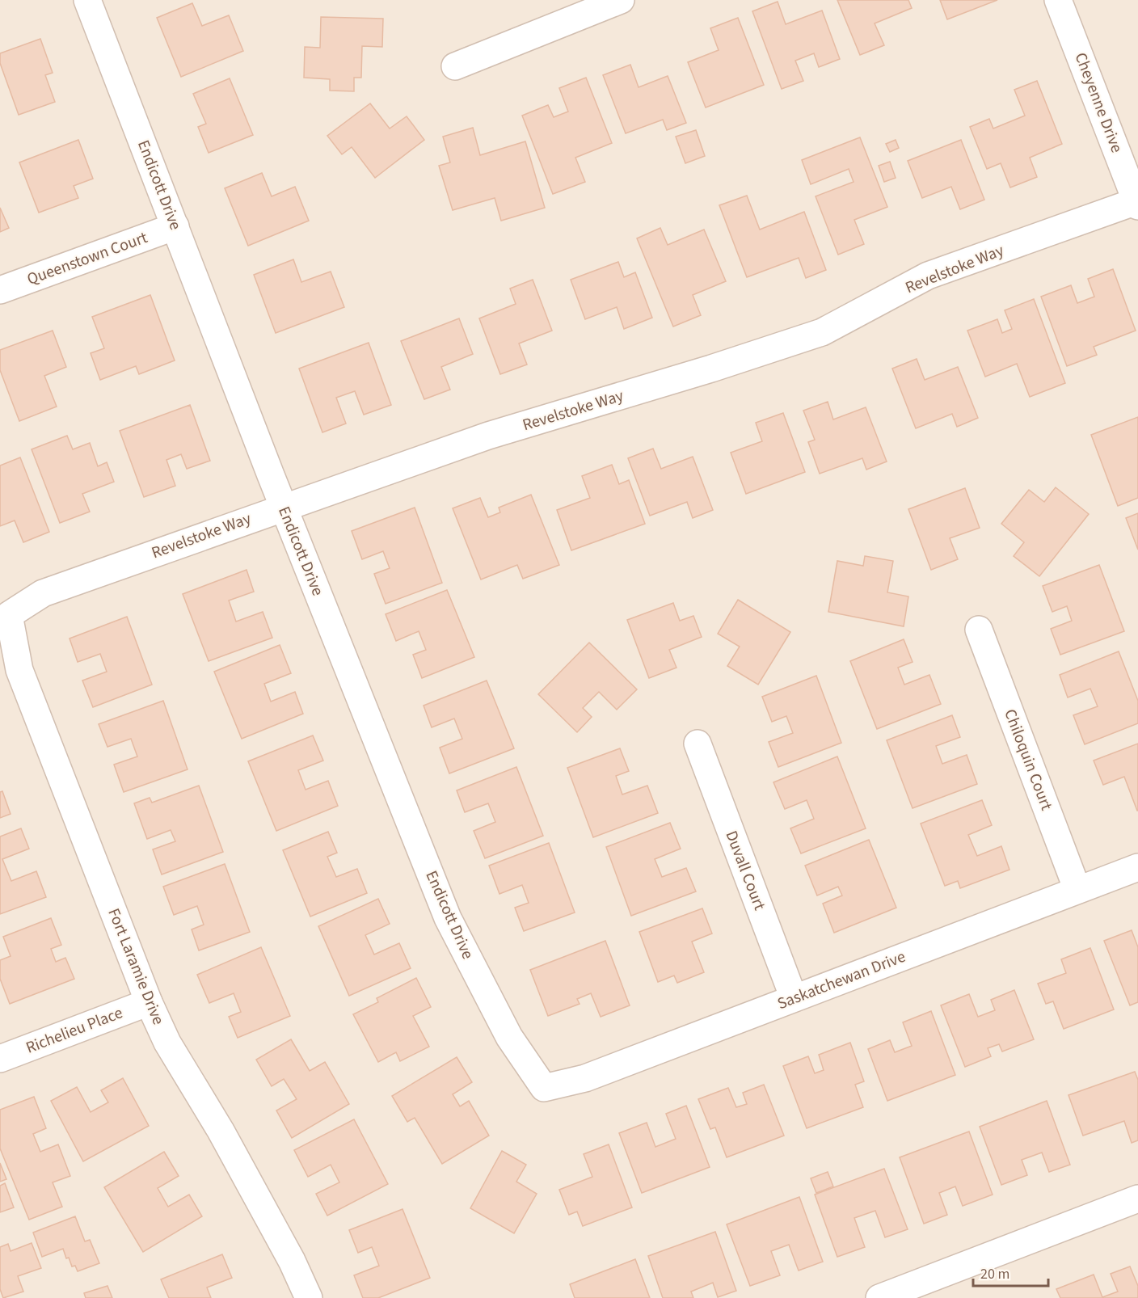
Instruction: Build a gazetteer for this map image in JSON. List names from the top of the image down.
{
  "streets": {
    "street": [
      "Cheyenne Drive",
      "Endicott Drive",
      "Queenstown Court",
      "Revelstoke Way",
      "Chiloquin Court",
      "Duvall Court",
      "Fort Laramie Drive",
      "Saskatchewan Drive",
      "Richelieu Place"
    ]
  },
  "crossings": [
    ["Cheyenne Drive", "Revelstoke Way"],
    ["Endicott Drive", "Queenstown Court"],
    ["Endicott Drive", "Revelstoke Way"],
    ["Endicott Drive", "Saskatchewan Drive"],
    ["Revelstoke Way", "Fort Laramie Drive"],
    ["Chiloquin Court", "Saskatchewan Drive"],
    ["Duvall Court", "Saskatchewan Drive"],
    ["Fort Laramie Drive", "Richelieu Place"]
  ],
  "scale_bar": "20 m"
}
